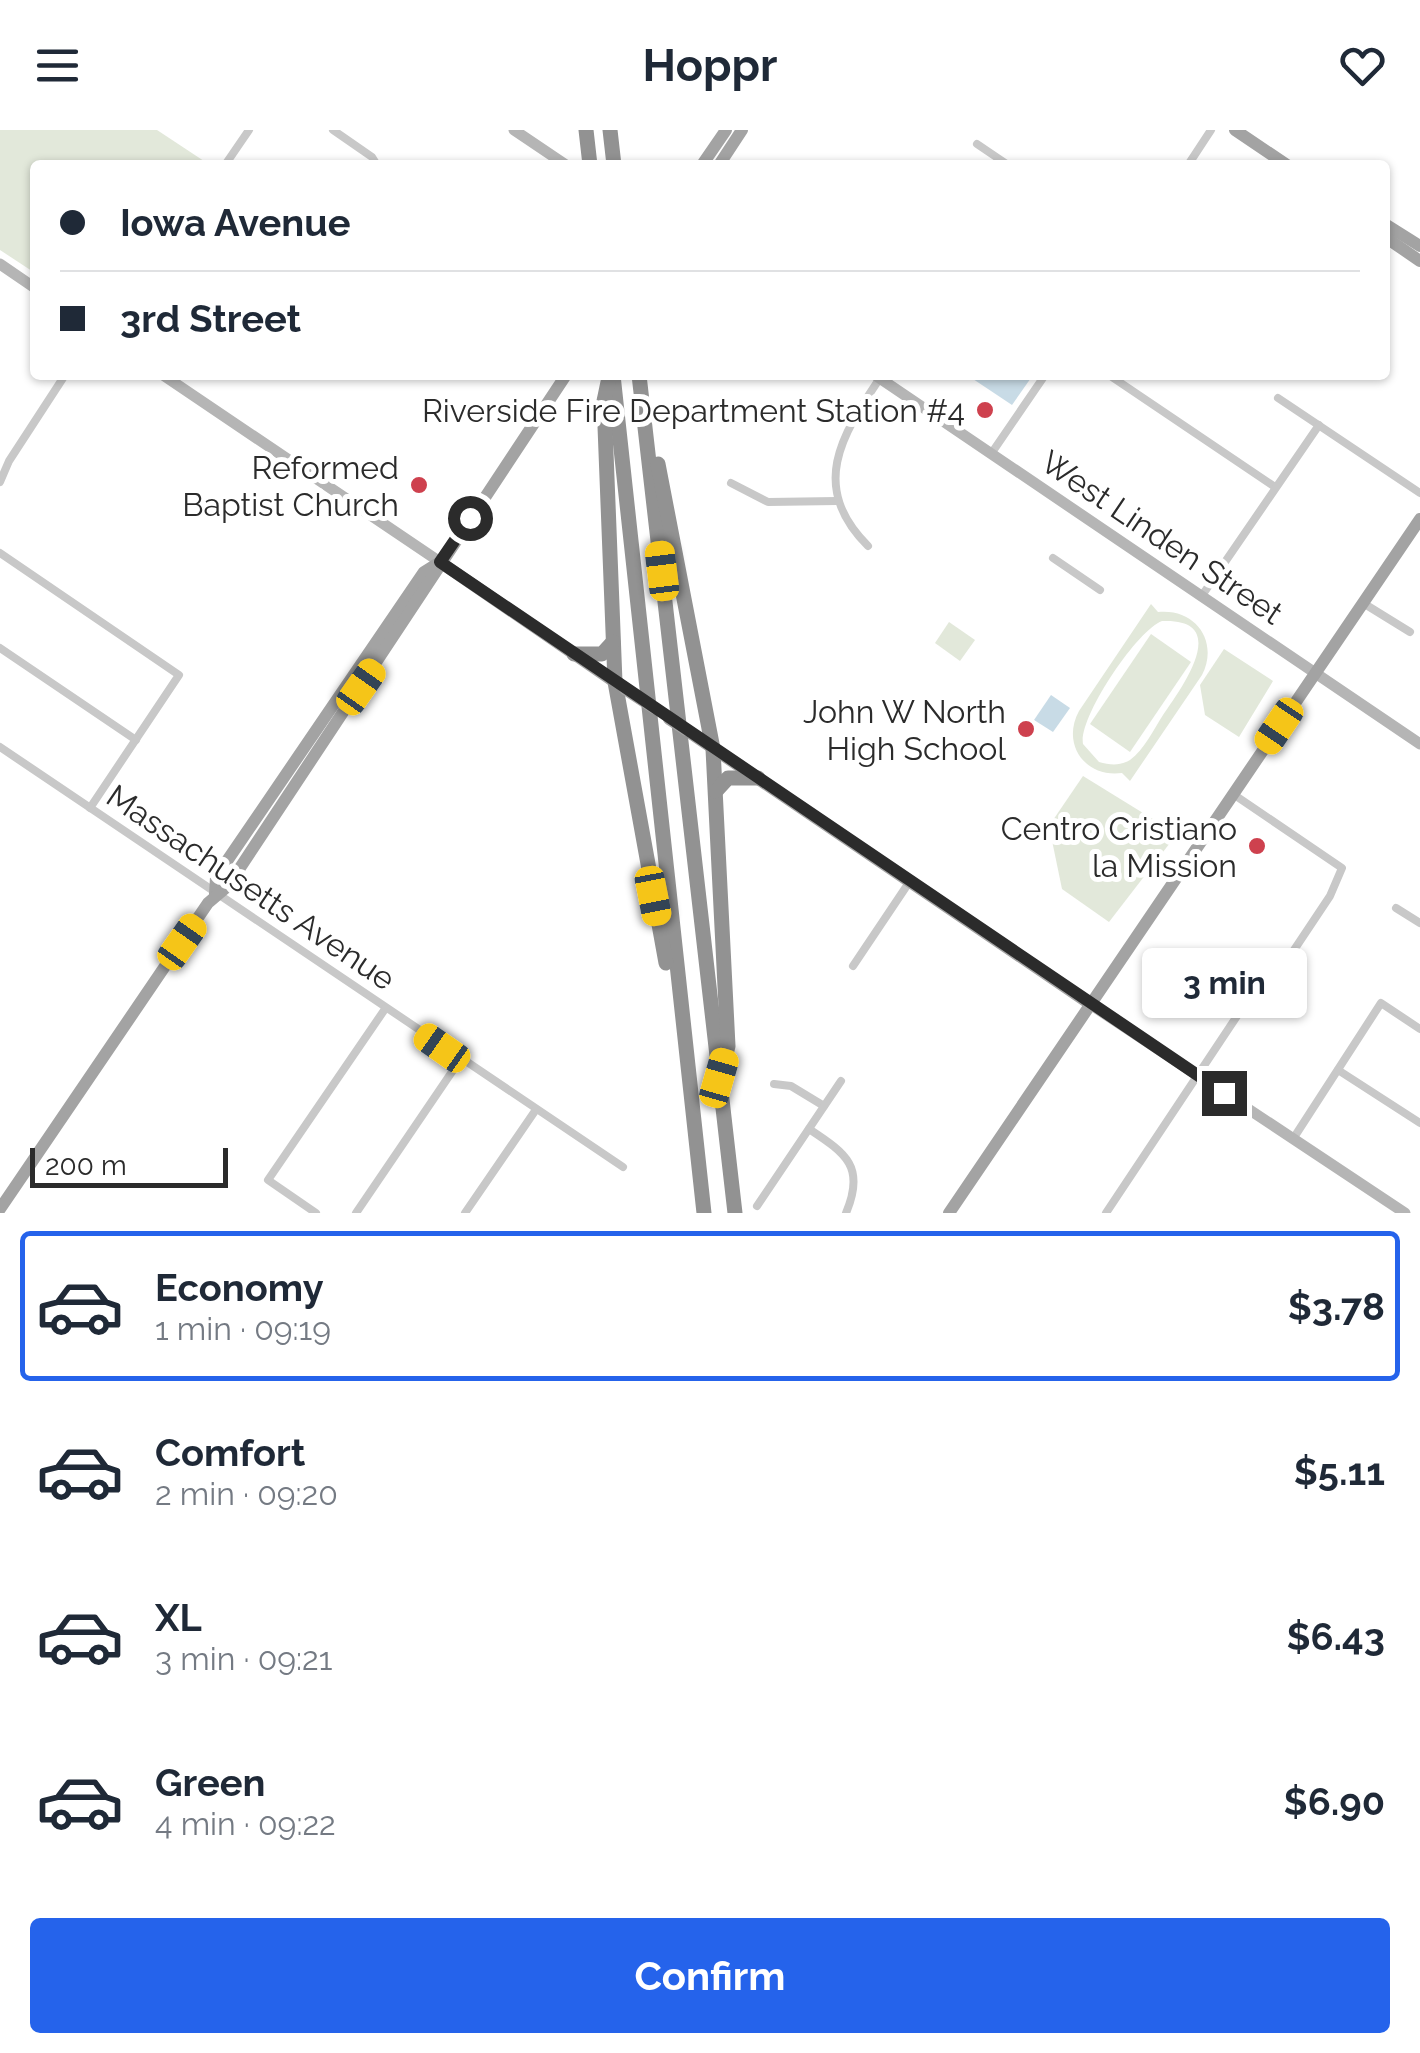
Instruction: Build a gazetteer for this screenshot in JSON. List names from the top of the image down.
{
  "streets": {
    "main road": ["West Linden Street"],
    "street": ["Massachusetts Avenue"]
  },
  "places": [
    "Riverside Fire Department Station #4",
    "Reformed Baptist Church",
    "John W North High School",
    "Centro Cristiano la Mission"
  ],
  "scale_bar": "200 m",
  "page": {
    "header": "Hoppr",
    "banner": ["Iowa Avenue", "3rd Street"],
    "bubble": "3 min",
    "scale": "200 m",
    "list": [
      {
        "name": "Economy",
        "note": "1 min · 09:19",
        "value": "$3.78"
      },
      {
        "name": "Comfort",
        "note": "2 min · 09:20",
        "value": "$5.11"
      },
      {
        "name": "XL",
        "note": "3 min · 09:21",
        "value": "$6.43"
      },
      {
        "name": "Green",
        "note": "4 min · 09:22",
        "value": "$6.90"
      }
    ],
    "buttons": "Confirm"
  }
}
